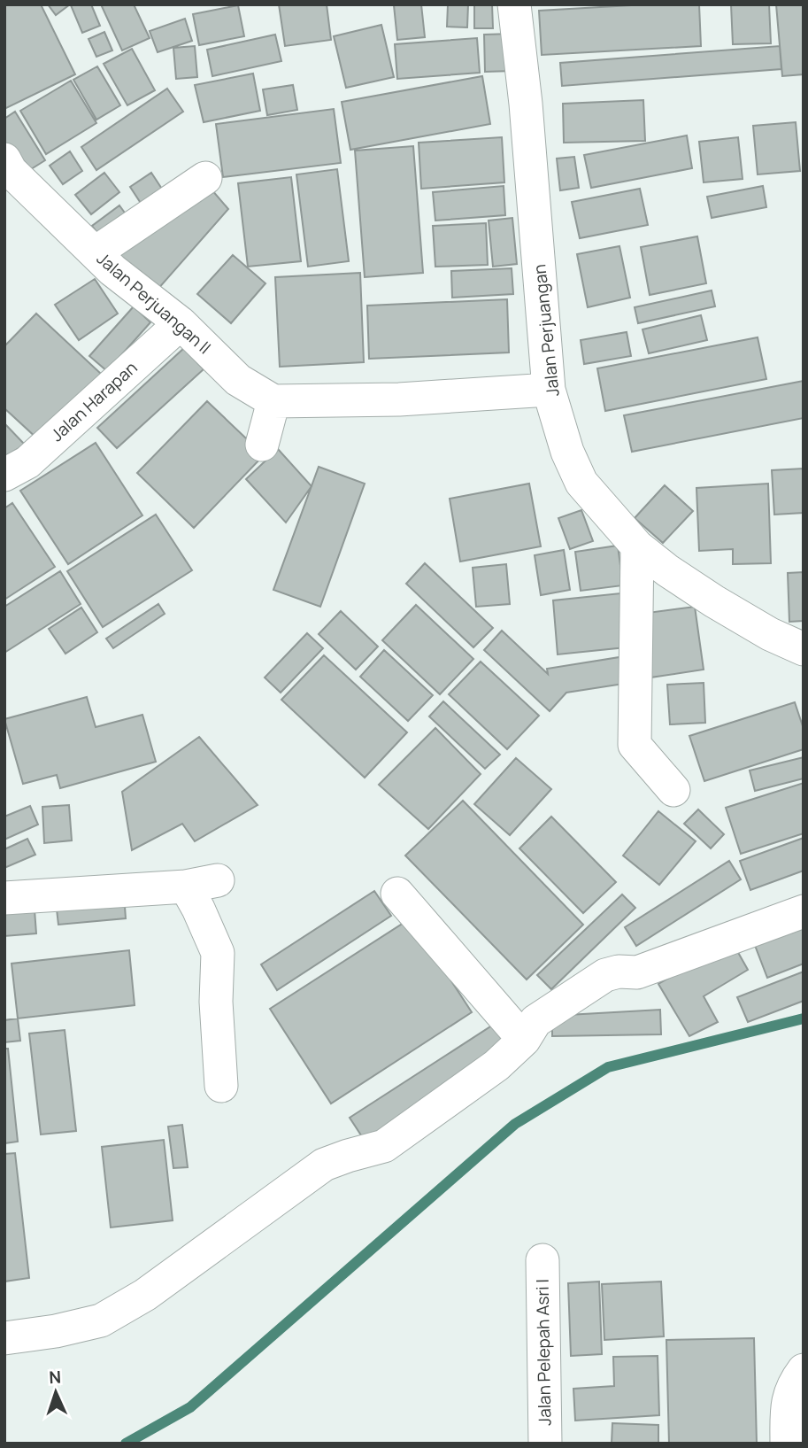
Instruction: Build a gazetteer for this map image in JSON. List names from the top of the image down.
{
  "streets": {
    "street": [
      "Jalan Perjuangan II",
      "Jalan Perjuangan",
      "Jalan Harapan",
      "Jalan Pelepah Asri I"
    ]
  },
  "crossings": [
    ["Jalan Perjuangan II", "Jalan Harapan"]
  ],
  "north": "top"
}
